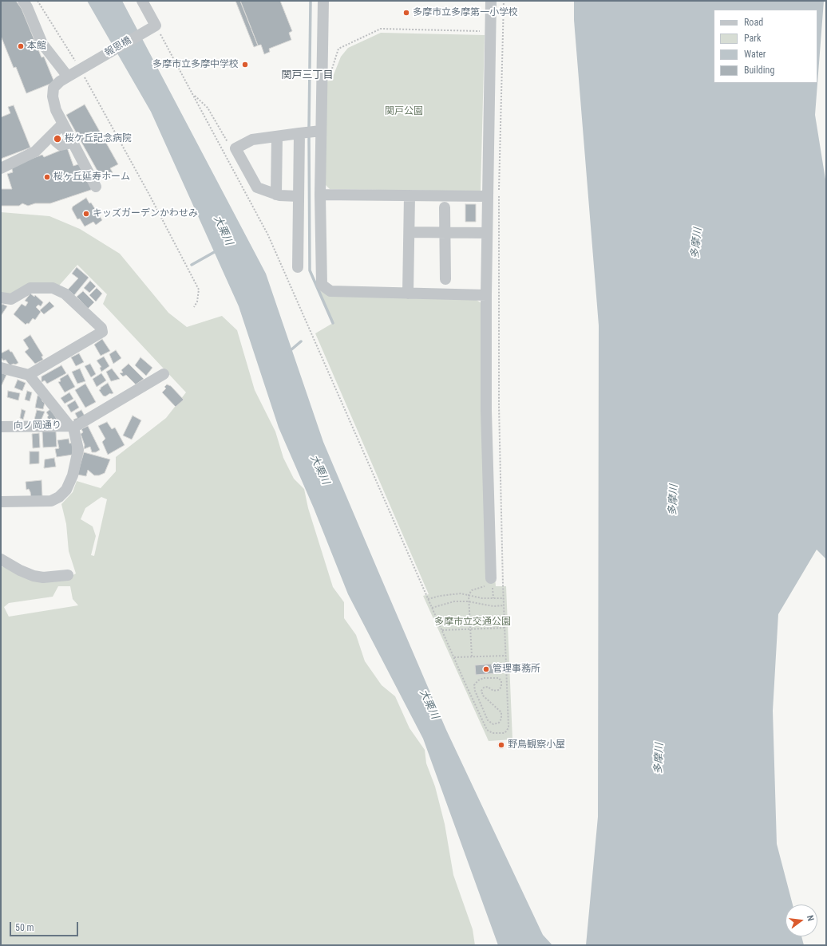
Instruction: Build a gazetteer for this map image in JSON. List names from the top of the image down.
{
  "streets": {
    "street": ["報恩橋", "向ノ岡通り"]
  },
  "districts": ["関戸三丁目"],
  "water": ["大栗川", "多摩川"],
  "parks": ["関戸公園", "多摩市立交通公園"],
  "places": [
    "多摩市立多摩第一小学校",
    "本館",
    "多摩市立多摩中学校",
    "桜ケ丘記念病院",
    "桜ヶ丘延寿ホーム",
    "キッズガーデンかわせみ",
    "管理事務所",
    "野鳥観察小屋"
  ],
  "legend": [
    "Road",
    "Park",
    "Water",
    "Building"
  ],
  "scale_bar": "50 m",
  "north": "right"
}
